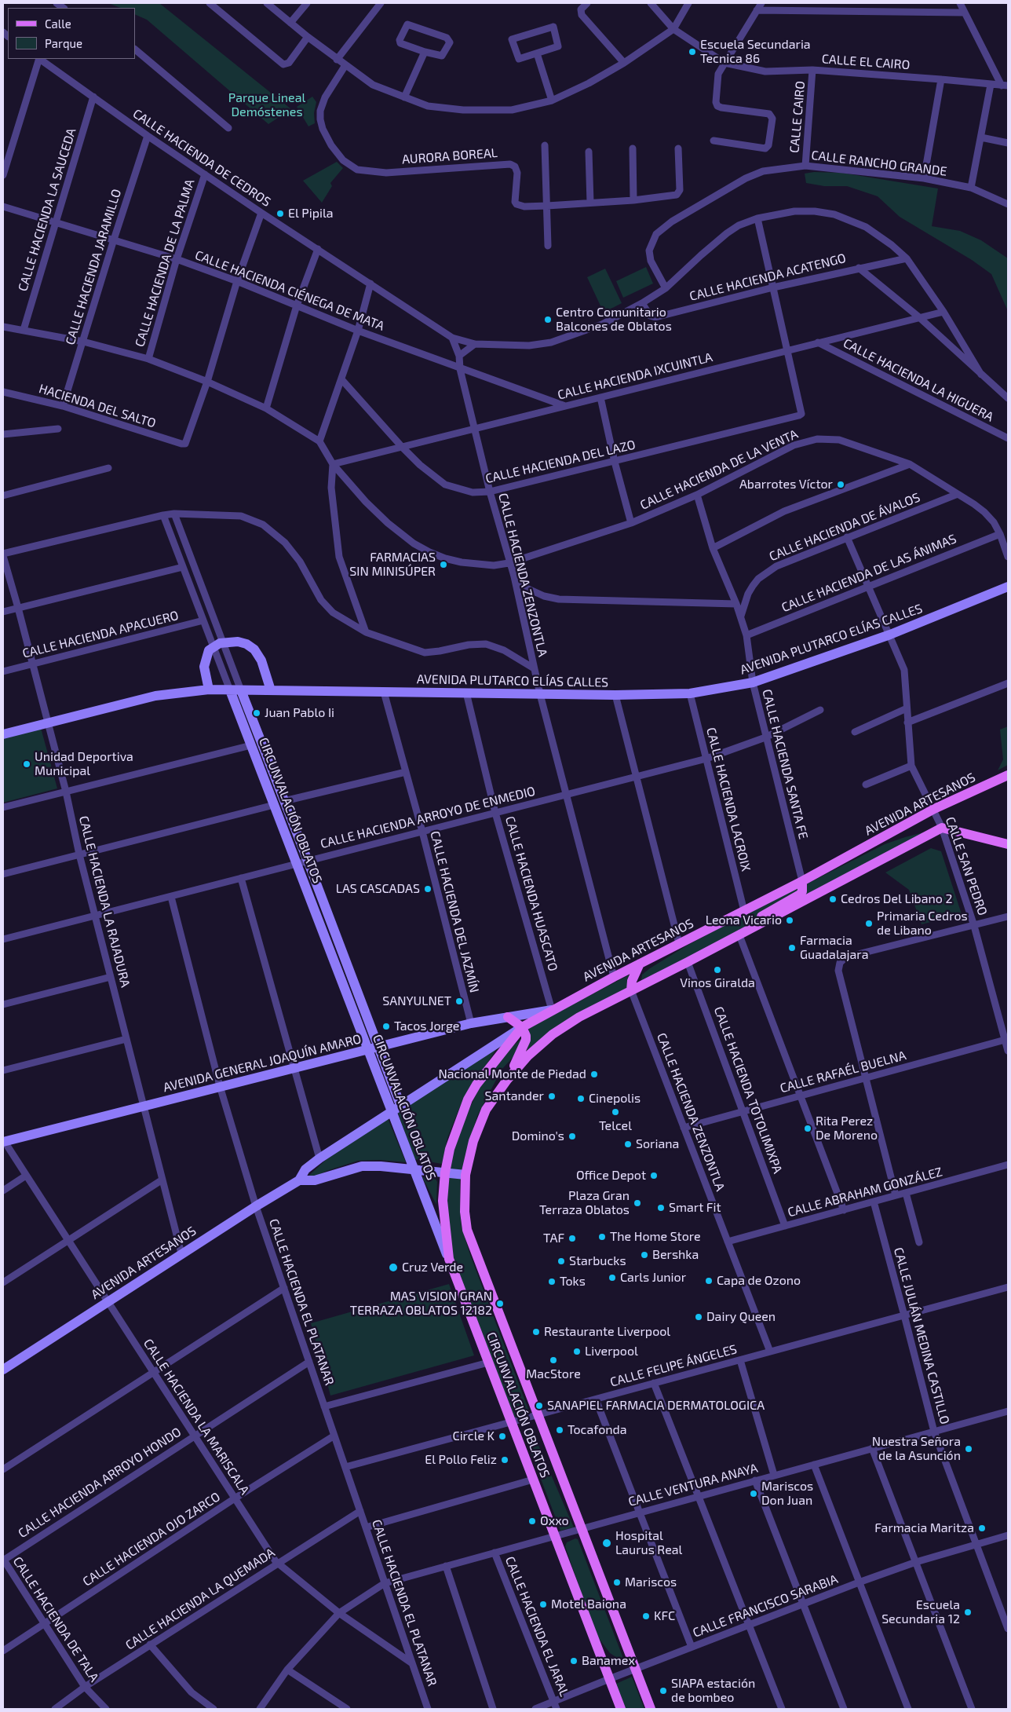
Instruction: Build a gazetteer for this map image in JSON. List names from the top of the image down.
{
  "streets": {
    "main road": ["AVENIDA ARTESANOS", "CIRCUNVALACIÓN OBLATOS"],
    "street": [
      "CALLE EL CAIRO",
      "CALLE CAIRO",
      "AURORA BOREAL",
      "CALLE HACIENDA DE CEDROS",
      "CALLE RANCHO GRANDE",
      "CALLE HACIENDA LA SAUCEDA",
      "CALLE HACIENDA DE LA PALMA",
      "CALLE HACIENDA JARAMILLO",
      "CALLE HACIENDA ACATENGO",
      "CALLE HACIENDA CIÉNEGA DE MATA",
      "CALLE HACIENDA IXCUINTLA",
      "CALLE HACIENDA LA HIGUERA",
      "HACIENDA DEL SALTO",
      "CALLE HACIENDA DEL LAZO",
      "CALLE HACIENDA DE LA VENTA",
      "CALLE HACIENDA DE ÁVALOS",
      "CALLE HACIENDA DE LAS ÁNIMAS",
      "CALLE HACIENDA ZENZONTLA",
      "CALLE HACIENDA APACUERO",
      "AVENIDA PLUTARCO ELÍAS CALLES",
      "CALLE HACIENDA SANTA FE",
      "CALLE HACIENDA LACROIX",
      "CALLE HACIENDA ARROYO DE ENMEDIO",
      "CALLE SAN PEDRO",
      "CALLE HACIENDA HUASCATO",
      "CALLE HACIENDA LA RAJADURA",
      "CALLE HACIENDA DEL JAZMÍN",
      "AVENIDA GENERAL JOAQUÍN AMARO",
      "CALLE RAFAÉL BUELNA",
      "CALLE HACIENDA TOTOLIMIXPA",
      "CALLE ABRAHAM GONZÁLEZ",
      "CALLE HACIENDA EL PLATANAR",
      "CALLE JULIÁN MEDINA CASTILLO",
      "CALLE FELIPE ÁNGELES",
      "CALLE HACIENDA LA MARISCALA",
      "CALLE HACIENDA ARROYO HONDO",
      "CALLE VENTURA ANAYA",
      "CALLE HACIENDA OJO ZARCO",
      "CALLE HACIENDA LA QUEMADA",
      "CALLE FRANCISCO SARABIA",
      "CALLE HACIENDA DE TALA",
      "CALLE HACIENDA EL JARAL"
    ]
  },
  "crossings": [
    ["CALLE EL CAIRO", "CALLE CAIRO"],
    ["CALLE CAIRO", "CALLE RANCHO GRANDE"],
    ["CALLE HACIENDA DE CEDROS", "CALLE RANCHO GRANDE"],
    ["CALLE HACIENDA DE CEDROS", "CALLE HACIENDA LA SAUCEDA"],
    ["CALLE HACIENDA DE CEDROS", "CALLE HACIENDA DE LA PALMA"],
    ["CALLE HACIENDA DE CEDROS", "CALLE HACIENDA JARAMILLO"],
    ["CALLE HACIENDA DE CEDROS", "CALLE HACIENDA ACATENGO"],
    ["CALLE HACIENDA DE CEDROS", "CALLE HACIENDA IXCUINTLA"],
    ["CALLE HACIENDA DE CEDROS", "CALLE HACIENDA ZENZONTLA"],
    ["CALLE HACIENDA LA SAUCEDA", "CALLE HACIENDA CIÉNEGA DE MATA"],
    ["CALLE HACIENDA LA SAUCEDA", "CALLE HACIENDA DE LA VENTA"],
    ["CALLE HACIENDA DE LA PALMA", "CALLE HACIENDA CIÉNEGA DE MATA"],
    ["CALLE HACIENDA DE LA PALMA", "CALLE HACIENDA DE LA VENTA"],
    ["CALLE HACIENDA JARAMILLO", "CALLE HACIENDA CIÉNEGA DE MATA"],
    ["CALLE HACIENDA JARAMILLO", "HACIENDA DEL SALTO"],
    ["CALLE HACIENDA JARAMILLO", "CALLE HACIENDA DE LA VENTA"],
    ["CALLE HACIENDA CIÉNEGA DE MATA", "CALLE HACIENDA IXCUINTLA"],
    ["CALLE HACIENDA CIÉNEGA DE MATA", "CALLE HACIENDA ZENZONTLA"],
    ["CALLE HACIENDA IXCUINTLA", "CALLE HACIENDA LA HIGUERA"],
    ["CALLE HACIENDA IXCUINTLA", "CALLE HACIENDA DEL LAZO"],
    ["CALLE HACIENDA IXCUINTLA", "CALLE HACIENDA DE LA VENTA"],
    ["CALLE HACIENDA IXCUINTLA", "CALLE HACIENDA ZENZONTLA"],
    ["HACIENDA DEL SALTO", "CALLE HACIENDA DE LA VENTA"],
    ["CALLE HACIENDA DEL LAZO", "CALLE HACIENDA ZENZONTLA"],
    ["CALLE HACIENDA DE LA VENTA", "CALLE HACIENDA DE ÁVALOS"],
    ["CALLE HACIENDA DE LA VENTA", "CALLE HACIENDA DE LAS ÁNIMAS"],
    ["CALLE HACIENDA DE LA VENTA", "CALLE HACIENDA ZENZONTLA"],
    ["CALLE HACIENDA DE LA VENTA", "CALLE HACIENDA SANTA FE"],
    ["CALLE HACIENDA DE ÁVALOS", "CALLE HACIENDA SANTA FE"],
    ["CALLE HACIENDA DE ÁVALOS", "CALLE SAN PEDRO"],
    ["CALLE HACIENDA DE LAS ÁNIMAS", "CALLE HACIENDA SANTA FE"],
    ["CALLE HACIENDA DE LAS ÁNIMAS", "CALLE SAN PEDRO"],
    ["CALLE HACIENDA ZENZONTLA", "AVENIDA PLUTARCO ELÍAS CALLES"],
    ["CALLE HACIENDA ZENZONTLA", "AVENIDA ARTESANOS"],
    ["CALLE HACIENDA ZENZONTLA", "CALLE HACIENDA ARROYO DE ENMEDIO"],
    ["CALLE HACIENDA ZENZONTLA", "CALLE RAFAÉL BUELNA"],
    ["CALLE HACIENDA ZENZONTLA", "CALLE ABRAHAM GONZÁLEZ"],
    ["CALLE HACIENDA ZENZONTLA", "CALLE FELIPE ÁNGELES"],
    ["CALLE HACIENDA APACUERO", "CIRCUNVALACIÓN OBLATOS"],
    ["CALLE HACIENDA APACUERO", "CALLE HACIENDA LA RAJADURA"],
    ["AVENIDA PLUTARCO ELÍAS CALLES", "CALLE HACIENDA SANTA FE"],
    ["AVENIDA PLUTARCO ELÍAS CALLES", "CALLE HACIENDA LACROIX"],
    ["AVENIDA PLUTARCO ELÍAS CALLES", "CIRCUNVALACIÓN OBLATOS"],
    ["AVENIDA PLUTARCO ELÍAS CALLES", "CALLE SAN PEDRO"],
    ["AVENIDA PLUTARCO ELÍAS CALLES", "CALLE HACIENDA HUASCATO"],
    ["AVENIDA PLUTARCO ELÍAS CALLES", "CALLE HACIENDA LA RAJADURA"],
    ["AVENIDA PLUTARCO ELÍAS CALLES", "CALLE HACIENDA DEL JAZMÍN"],
    ["CALLE HACIENDA SANTA FE", "AVENIDA ARTESANOS"],
    ["CALLE HACIENDA SANTA FE", "CALLE HACIENDA ARROYO DE ENMEDIO"],
    ["CALLE HACIENDA LACROIX", "AVENIDA ARTESANOS"],
    ["CALLE HACIENDA LACROIX", "CALLE HACIENDA ARROYO DE ENMEDIO"],
    ["AVENIDA ARTESANOS", "CIRCUNVALACIÓN OBLATOS"],
    ["AVENIDA ARTESANOS", "CALLE SAN PEDRO"],
    ["AVENIDA ARTESANOS", "CALLE HACIENDA HUASCATO"],
    ["AVENIDA ARTESANOS", "CALLE HACIENDA LA RAJADURA"],
    ["AVENIDA ARTESANOS", "AVENIDA GENERAL JOAQUÍN AMARO"],
    ["AVENIDA ARTESANOS", "CALLE HACIENDA EL PLATANAR"],
    ["AVENIDA ARTESANOS", "CALLE HACIENDA LA MARISCALA"],
    ["CIRCUNVALACIÓN OBLATOS", "CALLE HACIENDA ARROYO DE ENMEDIO"],
    ["CIRCUNVALACIÓN OBLATOS", "AVENIDA GENERAL JOAQUÍN AMARO"],
    ["CIRCUNVALACIÓN OBLATOS", "CALLE FELIPE ÁNGELES"],
    ["CIRCUNVALACIÓN OBLATOS", "CALLE VENTURA ANAYA"],
    ["CIRCUNVALACIÓN OBLATOS", "CALLE FRANCISCO SARABIA"],
    ["CALLE HACIENDA ARROYO DE ENMEDIO", "CALLE HACIENDA HUASCATO"],
    ["CALLE HACIENDA ARROYO DE ENMEDIO", "CALLE HACIENDA LA RAJADURA"],
    ["CALLE HACIENDA ARROYO DE ENMEDIO", "CALLE HACIENDA DEL JAZMÍN"],
    ["CALLE HACIENDA ARROYO DE ENMEDIO", "CALLE HACIENDA EL PLATANAR"],
    ["CALLE SAN PEDRO", "CALLE RAFAÉL BUELNA"],
    ["CALLE HACIENDA HUASCATO", "AVENIDA GENERAL JOAQUÍN AMARO"],
    ["CALLE HACIENDA LA RAJADURA", "AVENIDA GENERAL JOAQUÍN AMARO"],
    ["CALLE HACIENDA DEL JAZMÍN", "AVENIDA GENERAL JOAQUÍN AMARO"],
    ["AVENIDA GENERAL JOAQUÍN AMARO", "CALLE HACIENDA EL PLATANAR"],
    ["AVENIDA GENERAL JOAQUÍN AMARO", "CALLE HACIENDA LA MARISCALA"],
    ["CALLE RAFAÉL BUELNA", "CALLE HACIENDA TOTOLIMIXPA"],
    ["CALLE HACIENDA TOTOLIMIXPA", "CALLE ABRAHAM GONZÁLEZ"],
    ["CALLE ABRAHAM GONZÁLEZ", "CALLE JULIÁN MEDINA CASTILLO"],
    ["CALLE HACIENDA EL PLATANAR", "CALLE FELIPE ÁNGELES"],
    ["CALLE HACIENDA EL PLATANAR", "CALLE HACIENDA LA MARISCALA"],
    ["CALLE HACIENDA EL PLATANAR", "CALLE HACIENDA ARROYO HONDO"],
    ["CALLE HACIENDA EL PLATANAR", "CALLE VENTURA ANAYA"],
    ["CALLE HACIENDA EL PLATANAR", "CALLE HACIENDA OJO ZARCO"],
    ["CALLE HACIENDA EL PLATANAR", "CALLE HACIENDA LA QUEMADA"],
    ["CALLE JULIÁN MEDINA CASTILLO", "CALLE FELIPE ÁNGELES"],
    ["CALLE JULIÁN MEDINA CASTILLO", "CALLE VENTURA ANAYA"],
    ["CALLE JULIÁN MEDINA CASTILLO", "CALLE FRANCISCO SARABIA"],
    ["CALLE HACIENDA LA MARISCALA", "CALLE HACIENDA ARROYO HONDO"],
    ["CALLE HACIENDA LA MARISCALA", "CALLE VENTURA ANAYA"],
    ["CALLE HACIENDA LA MARISCALA", "CALLE HACIENDA OJO ZARCO"],
    ["CALLE HACIENDA LA MARISCALA", "CALLE HACIENDA LA QUEMADA"],
    ["CALLE HACIENDA ARROYO HONDO", "CALLE HACIENDA DE TALA"],
    ["CALLE VENTURA ANAYA", "CALLE HACIENDA EL JARAL"],
    ["CALLE HACIENDA OJO ZARCO", "CALLE HACIENDA DE TALA"],
    ["CALLE HACIENDA LA QUEMADA", "CALLE HACIENDA DE TALA"],
    ["CALLE FRANCISCO SARABIA", "CALLE HACIENDA EL JARAL"]
  ],
  "parks": ["Parque Lineal Demóstenes"],
  "places": [
    "Escuela Secundaria Tecnica 86",
    "El Pipila",
    "Centro Comunitario Balcones de Oblatos",
    "Abarrotes Víctor",
    "FARMACIAS SIN MINISÚPER",
    "Juan Pablo Ii",
    "Unidad Deportiva Municipal",
    "LAS CASCADAS",
    "Cedros Del Libano 2",
    "Leona Vicario",
    "Primaria Cedros de Libano",
    "Farmacia Guadalajara",
    "Vinos Giralda",
    "SANYULNET",
    "Tacos Jorge",
    "Nacional Monte de Piedad",
    "Santander",
    "Cinepolis",
    "Telcel",
    "Rita Perez De Moreno",
    "Domino's",
    "Soriana",
    "Office Depot",
    "Plaza Gran Terraza Oblatos",
    "Smart Fit",
    "The Home Store",
    "TAF",
    "Bershka",
    "Starbucks",
    "Cruz Verde",
    "Carls Junior",
    "Capa de Ozono",
    "Toks",
    "MAS VISION GRAN TERRAZA OBLATOS 12182",
    "Dairy Queen",
    "Restaurante Liverpool",
    "Liverpool",
    "MacStore",
    "SANAPIEL FARMACIA DERMATOLOGICA",
    "Tocafonda",
    "Circle K",
    "Nuestra Señora de la Asunción",
    "El Pollo Feliz",
    "Mariscos Don Juan",
    "Oxxo",
    "Farmacia Maritza",
    "Hospital Laurus Real",
    "Mariscos",
    "Motel Baiona",
    "Escuela Secundaria 12",
    "KFC",
    "Banamex",
    "SIAPA estación de bombeo"
  ],
  "legend": ["Calle", "Parque"]
}
